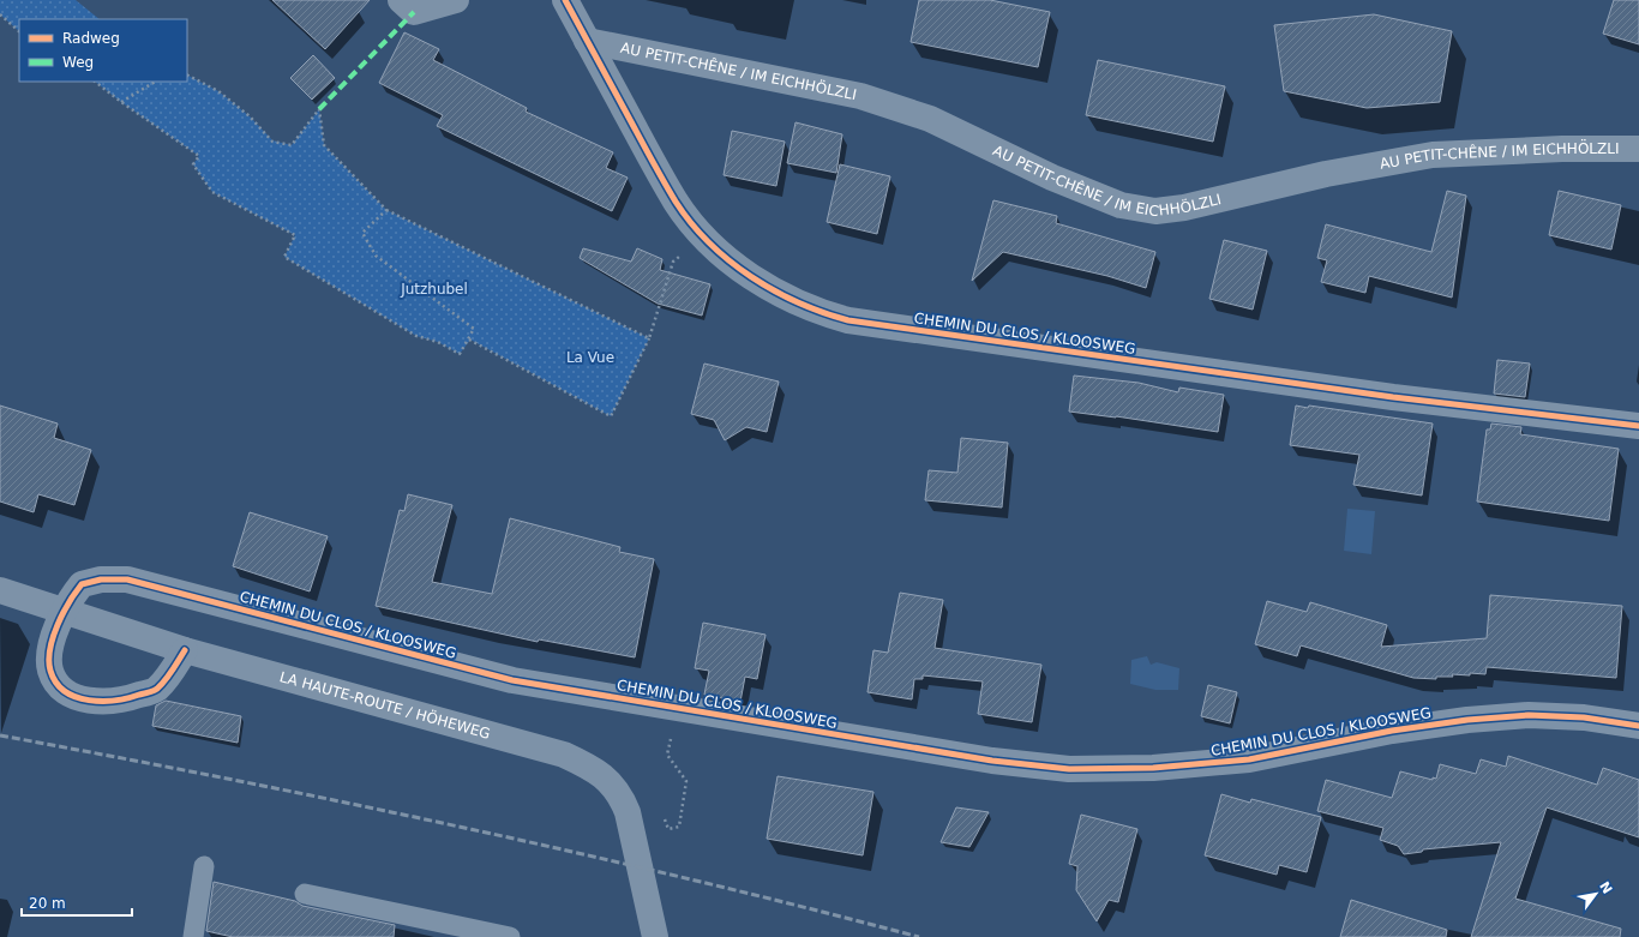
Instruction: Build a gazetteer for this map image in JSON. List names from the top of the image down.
{
  "streets": {
    "street": ["AU PETIT-CHÊNE / IM EICHHÖLZLI", "CHEMIN DU CLOS / KLOOSWEG", "LA HAUTE-ROUTE / HÖHEWEG"]
  },
  "crossings": [
    ["AU PETIT-CHÊNE / IM EICHHÖLZLI", "CHEMIN DU CLOS / KLOOSWEG"],
    ["CHEMIN DU CLOS / KLOOSWEG", "LA HAUTE-ROUTE / HÖHEWEG"]
  ],
  "parks": ["Jutzhubel", "La Vue"],
  "legend": ["Radweg", "Weg"],
  "scale_bar": "20 m",
  "north": "top right"
}
